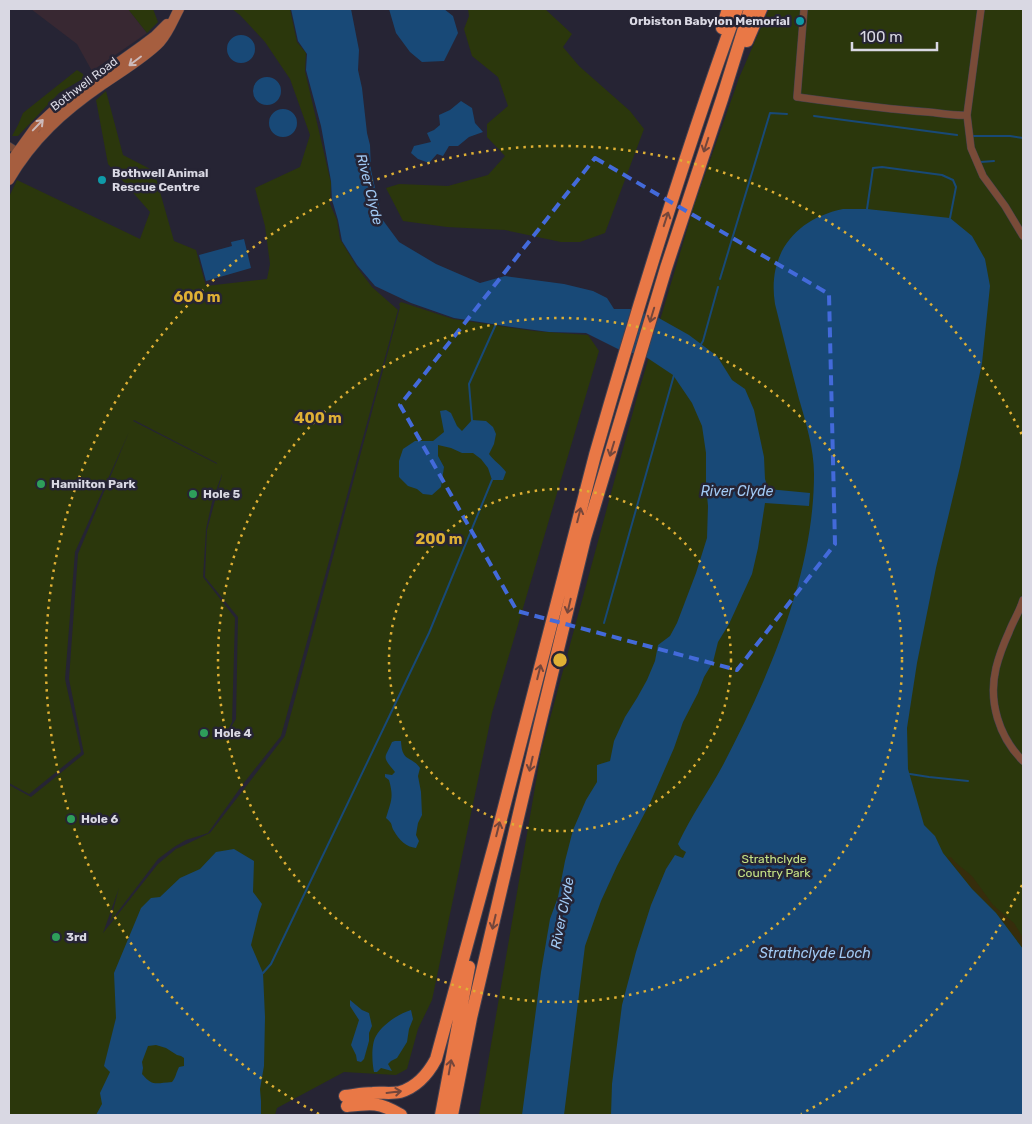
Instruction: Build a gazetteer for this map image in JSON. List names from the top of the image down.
{
  "streets": {
    "main road": ["Bothwell Road"]
  },
  "water": ["River Clyde", "Strathclyde Loch"],
  "parks": ["Strathclyde Country Park"],
  "places": [
    "Orbiston Babylon Memorial",
    "Bothwell Animal Rescue Centre",
    "Hamilton Park",
    "Hole 5",
    "Hole 4",
    "Hole 6",
    "3rd"
  ],
  "scale_bar": "100 m",
  "rings": ["600 m", "400 m", "200 m"]
}
